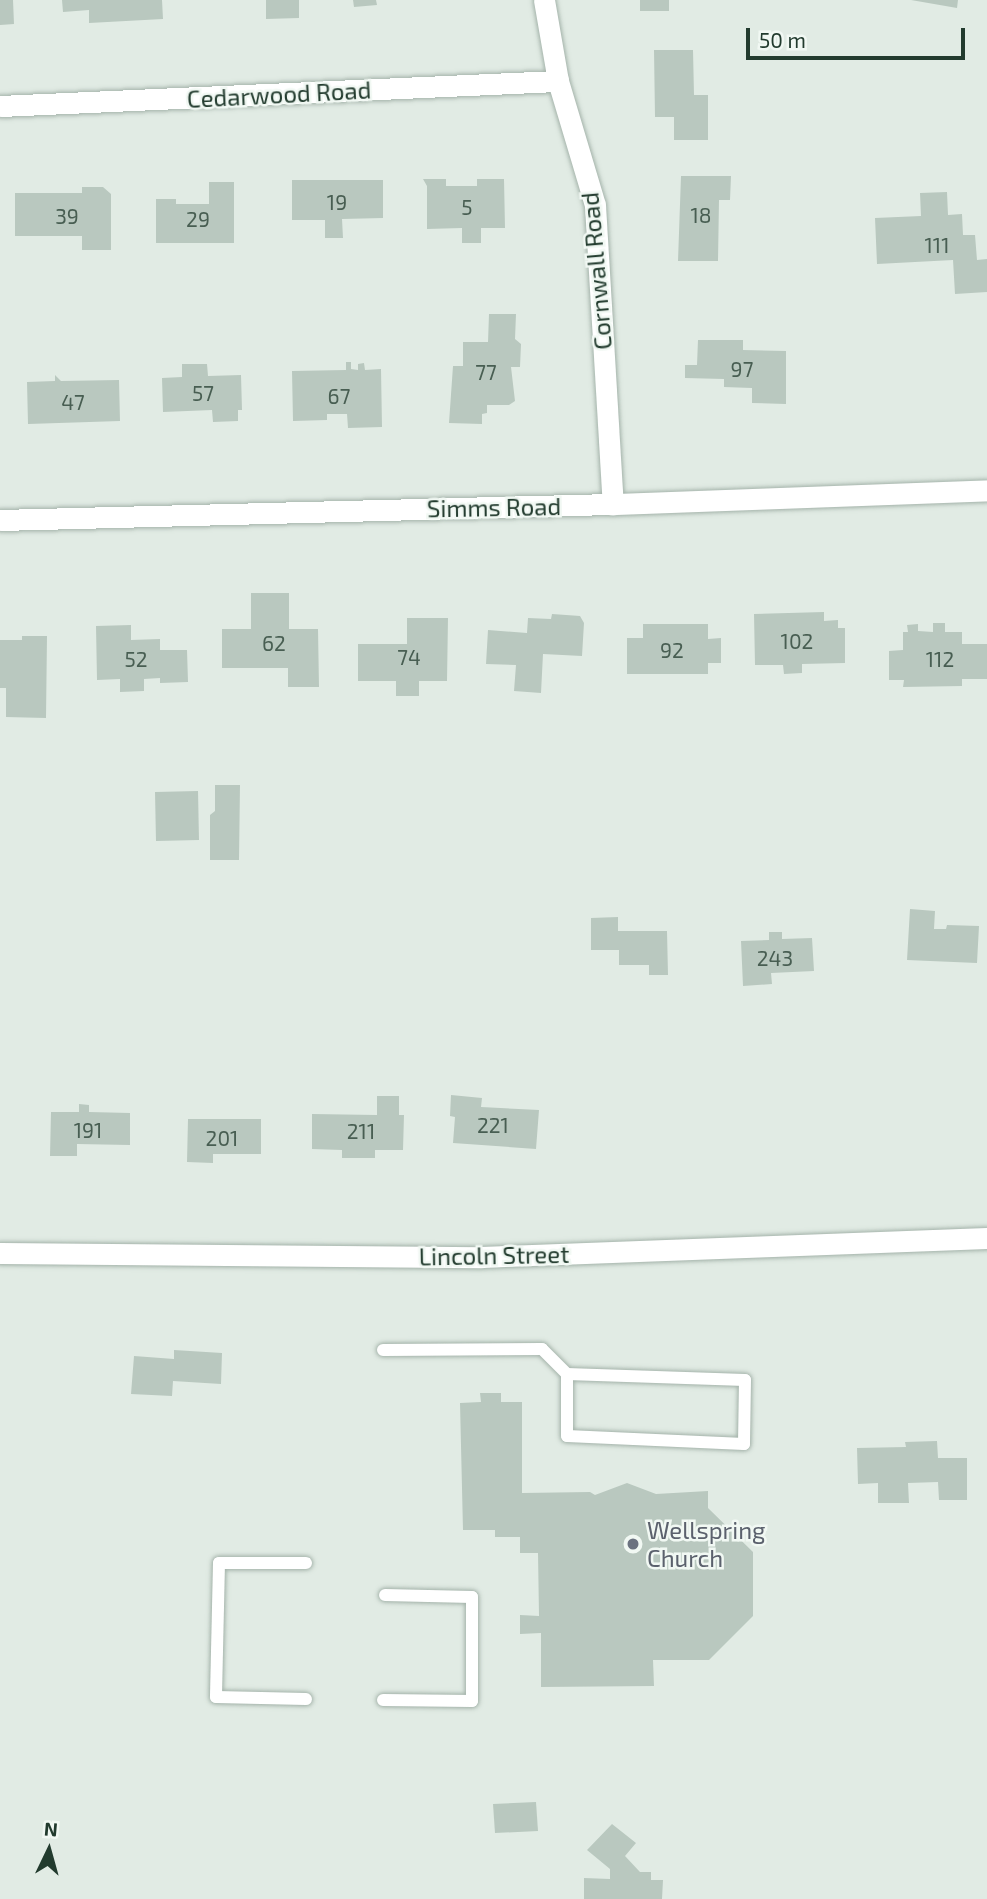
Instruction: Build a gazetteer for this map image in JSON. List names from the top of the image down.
{
  "streets": {
    "street": [
      "Cedarwood Road",
      "Cornwall Road",
      "Simms Road",
      "Lincoln Street"
    ]
  },
  "crossings": [
    ["Cedarwood Road", "Cornwall Road"],
    ["Cornwall Road", "Simms Road"]
  ],
  "places": ["Wellspring Church"],
  "house_numbers": [
    "19",
    "5",
    "18",
    "39",
    "29",
    "111",
    "97",
    "77",
    "57",
    "67",
    "47",
    "102",
    "62",
    "92",
    "74",
    "52",
    "112",
    "243",
    "221",
    "191",
    "211",
    "201"
  ],
  "scale_bar": "50 m",
  "north": "top"
}
